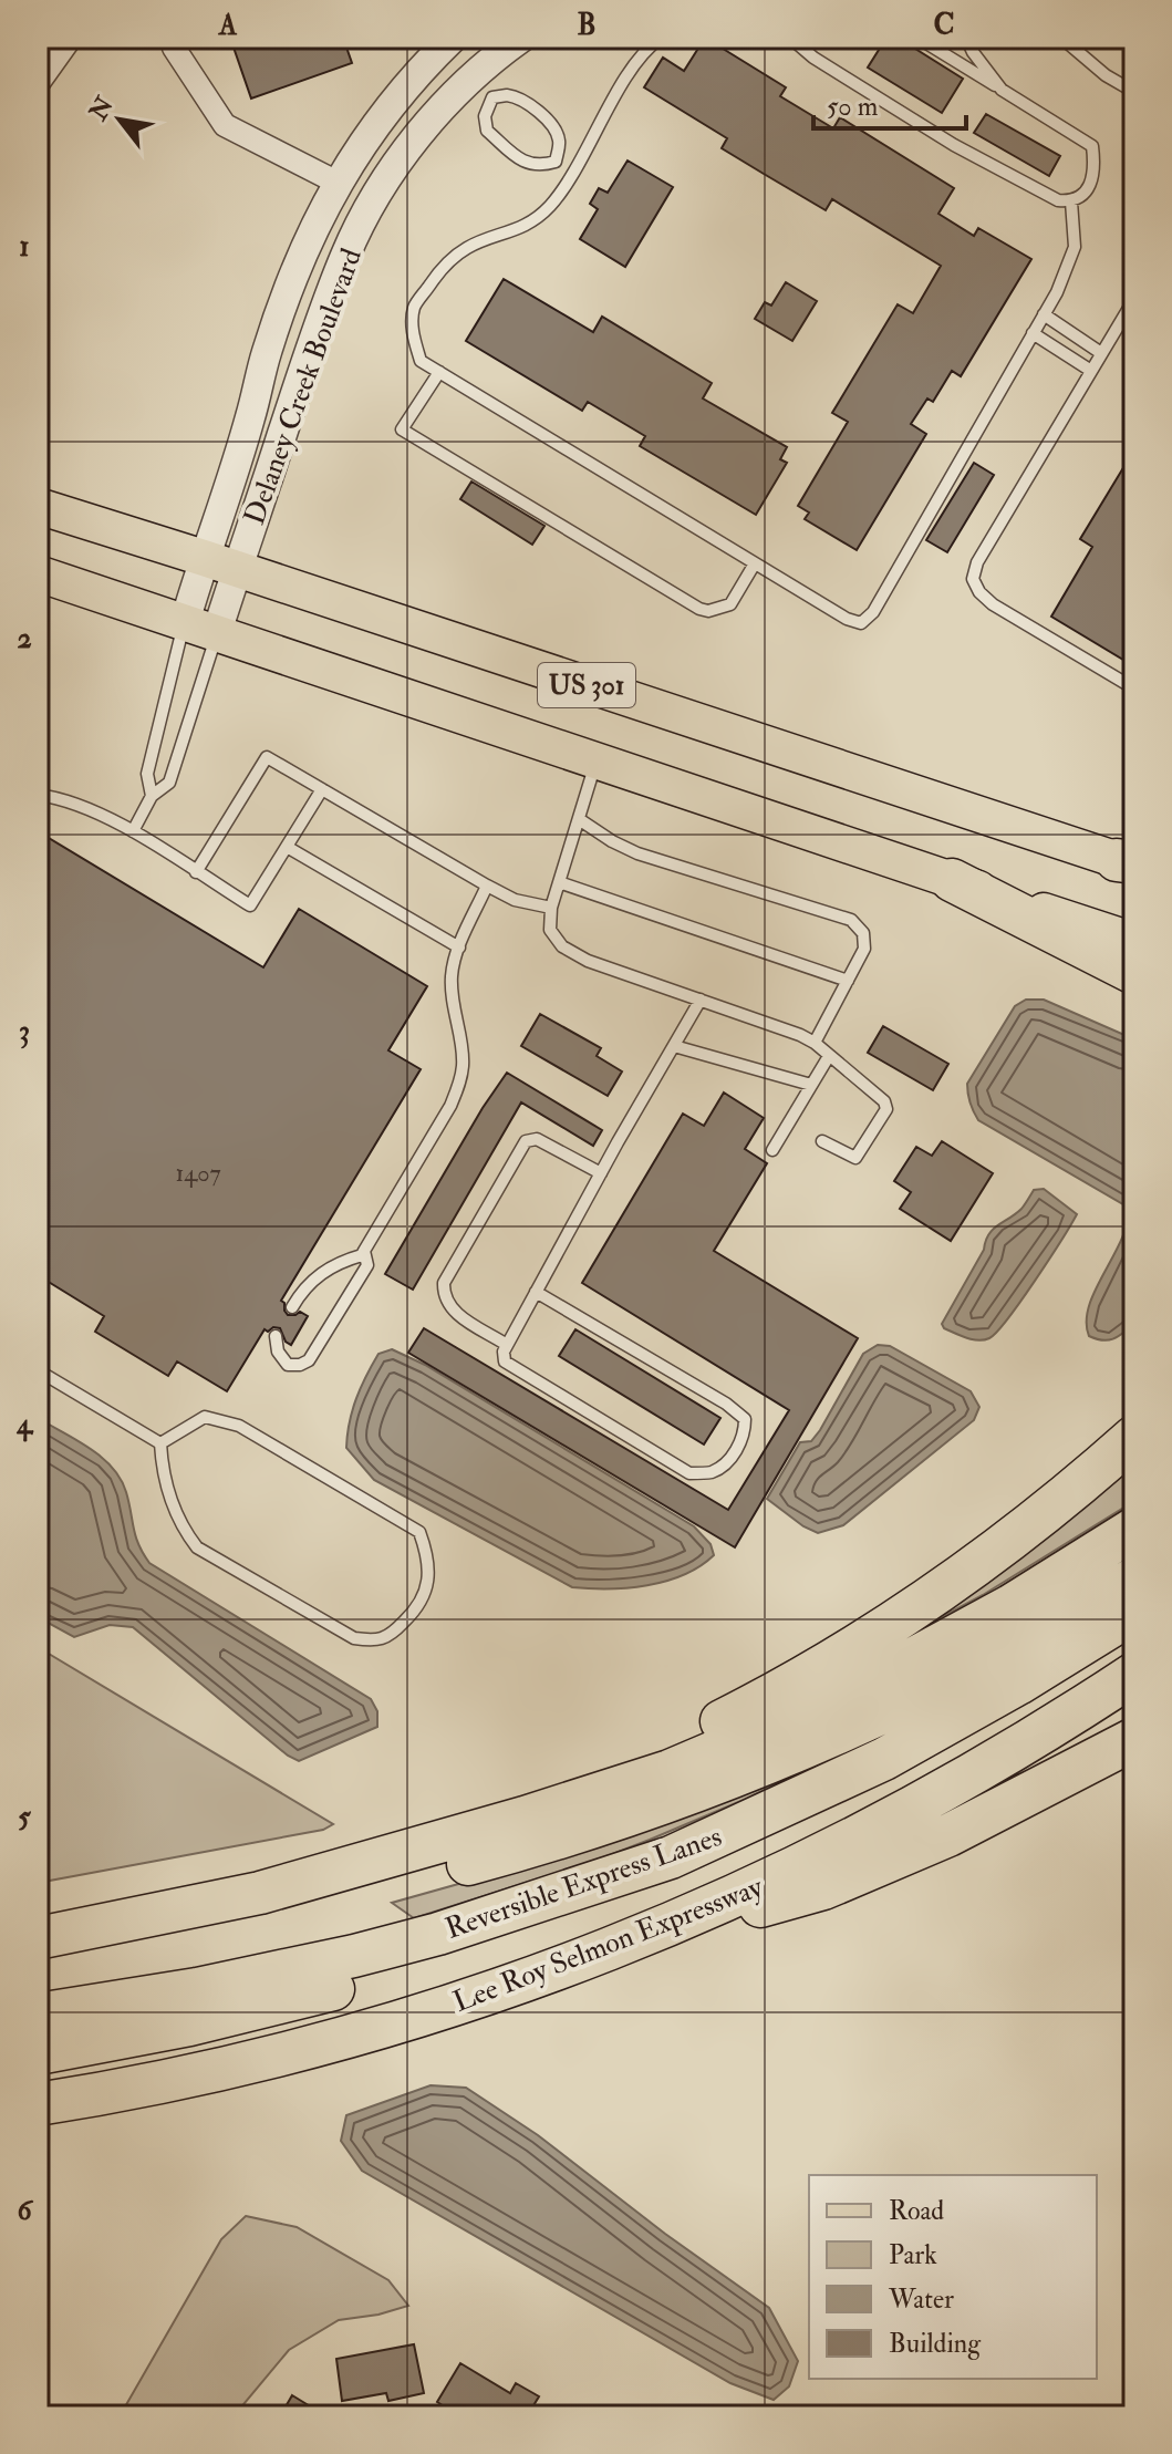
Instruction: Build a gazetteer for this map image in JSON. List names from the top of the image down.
{
  "streets": {
    "highway": ["Reversible Express Lanes", "Lee Roy Selmon Expressway"],
    "main road": ["US 301"],
    "street": ["Delaney Creek Boulevard"]
  },
  "crossings": [
    ["Delaney Creek Boulevard", "US 301"]
  ],
  "house_numbers": ["1407"],
  "legend": [
    "Road",
    "Park",
    "Water",
    "Building"
  ],
  "scale_bar": "50 m",
  "north": "top left",
  "grid": {
    "columns": ["A", "B", "C"],
    "rows": [
      "1",
      "2",
      "3",
      "4",
      "5",
      "6"
    ]
  }
}
